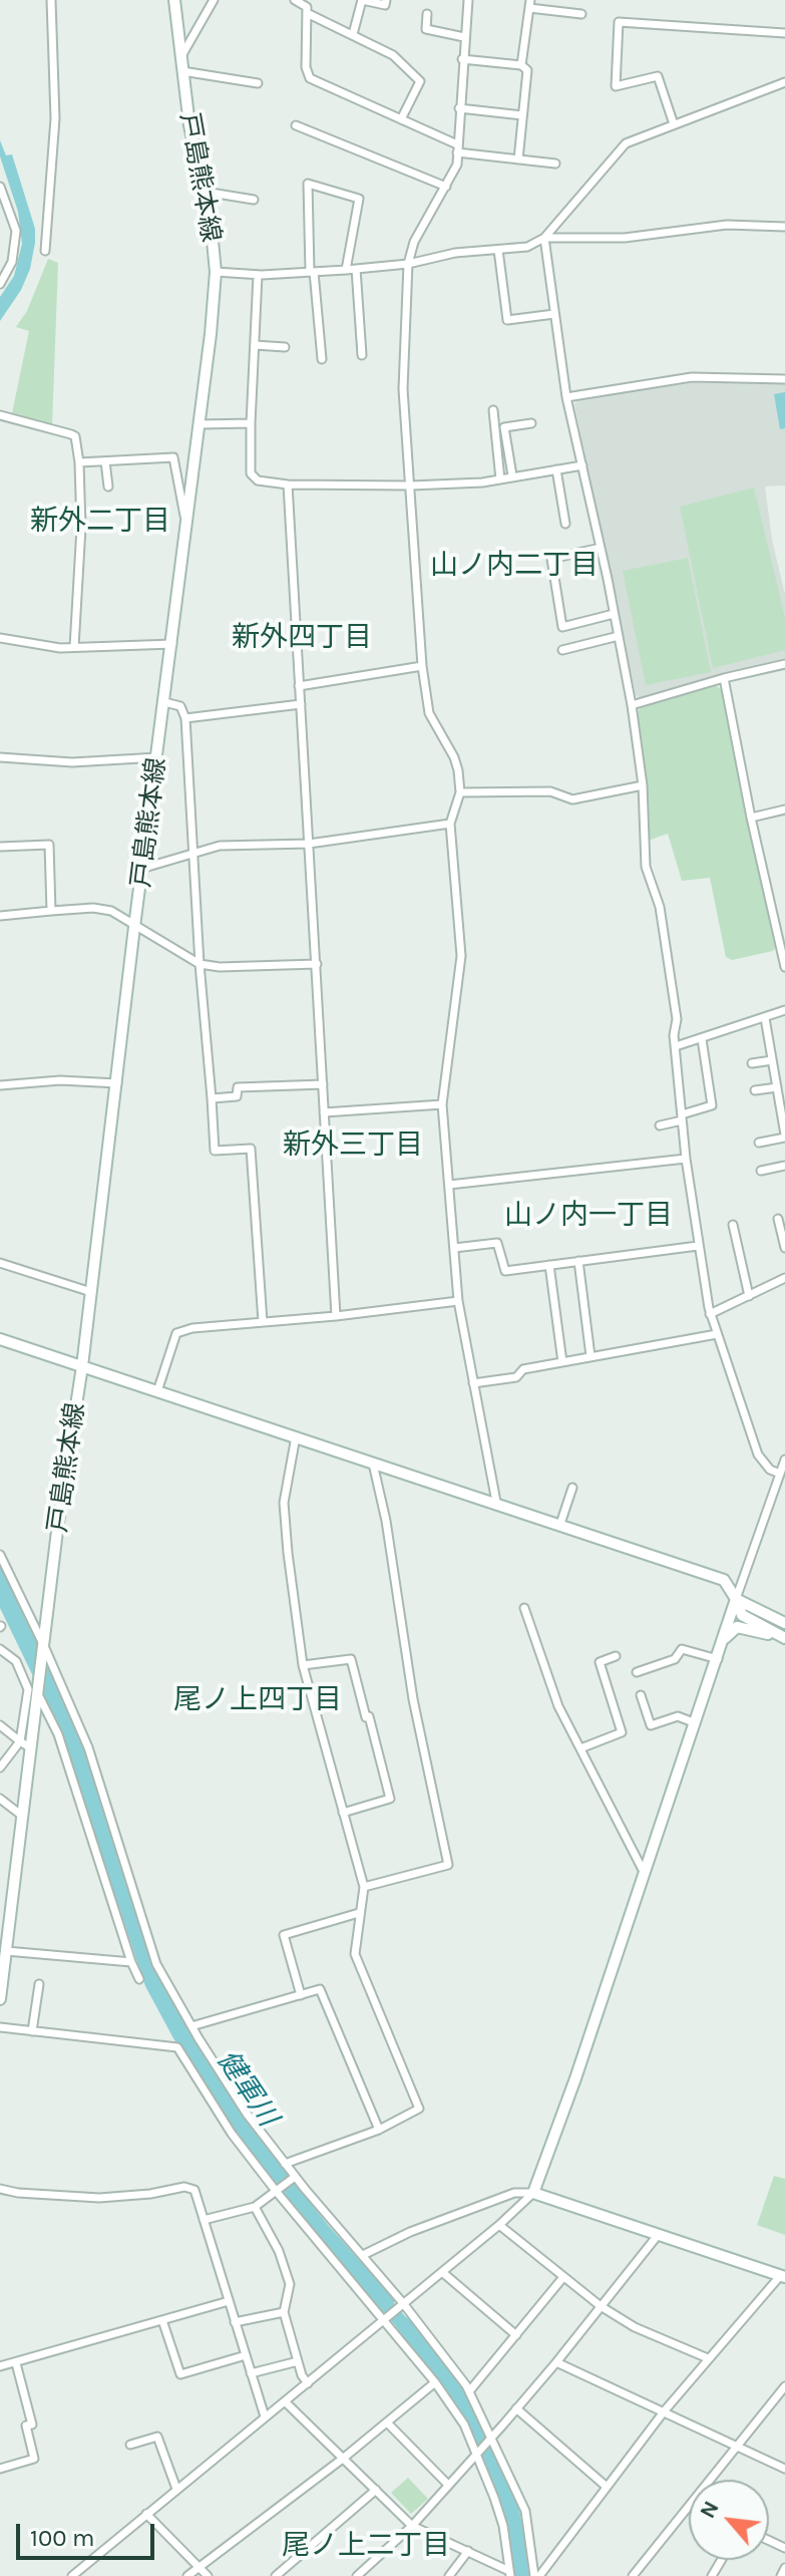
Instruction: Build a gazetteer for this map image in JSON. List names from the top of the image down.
{
  "streets": {
    "main road": ["戸島熊本線"]
  },
  "districts": [
    "新外二丁目",
    "山ノ内二丁目",
    "新外四丁目",
    "新外三丁目",
    "山ノ内一丁目",
    "尾ノ上四丁目",
    "尾ノ上二丁目"
  ],
  "water": ["健軍川"],
  "scale_bar": "100 m",
  "north": "top left"
}
